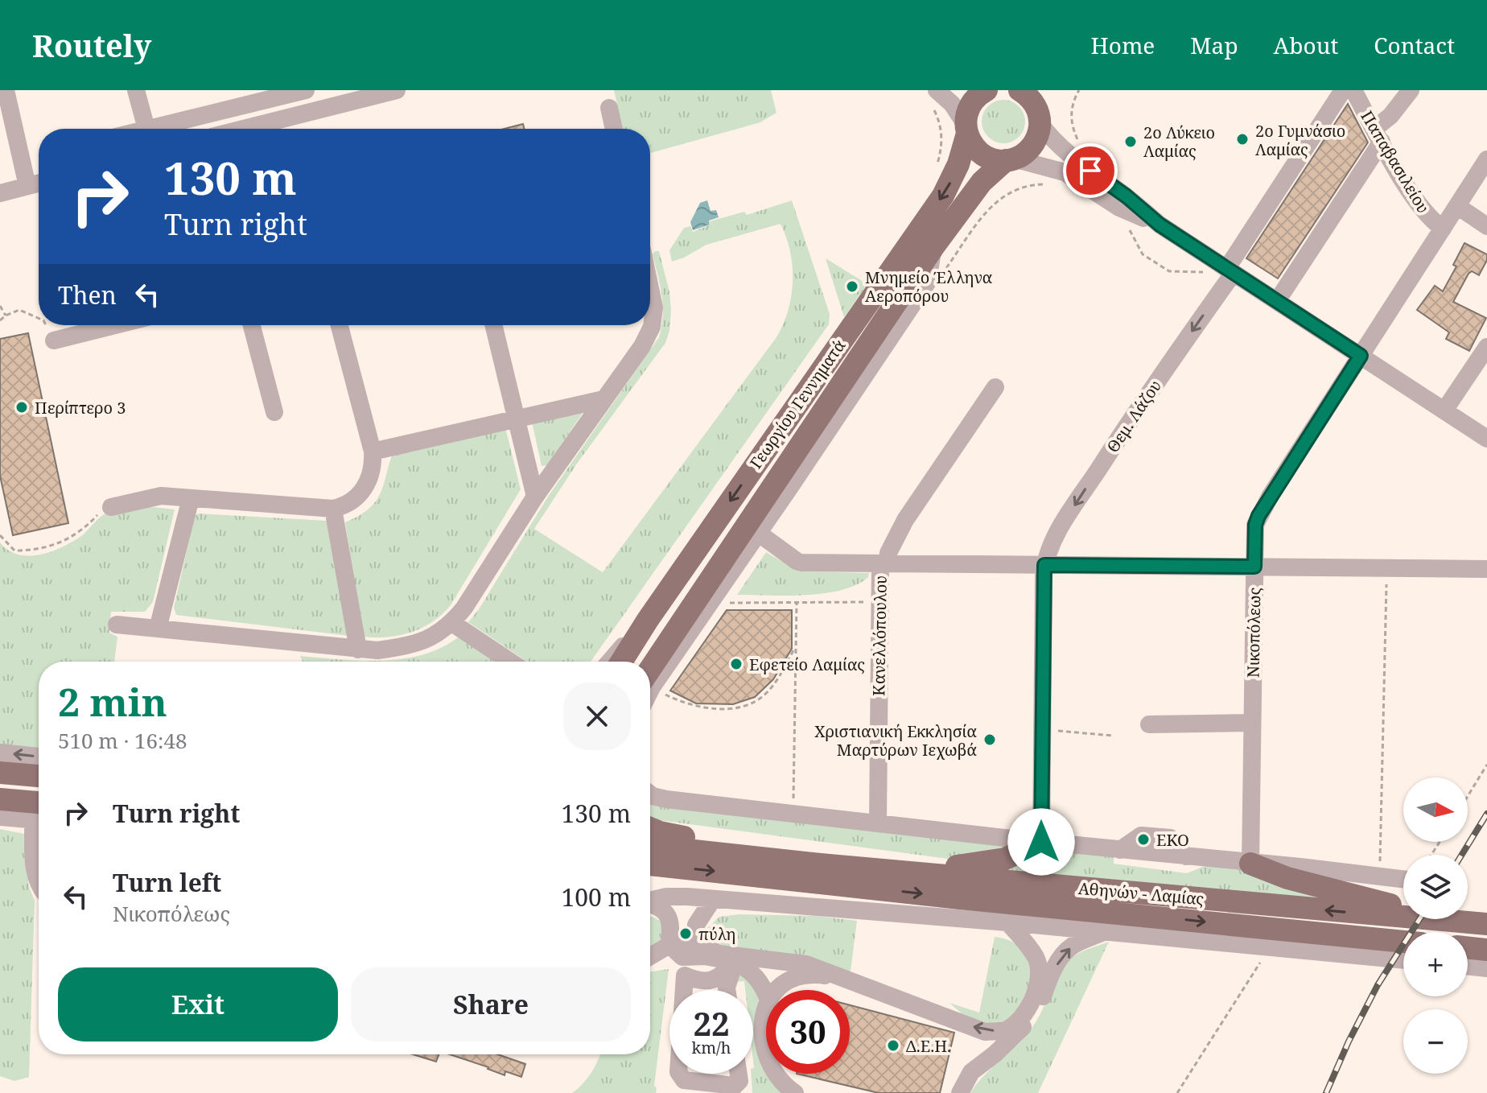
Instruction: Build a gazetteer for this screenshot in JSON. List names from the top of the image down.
{
  "streets": {
    "main road": ["Γεωργίου Γεννηματά", "Αθηνών - Λαμίας"],
    "street": [
      "Παπαβασιλείου",
      "Θεμ. Λάζου",
      "Νικοπόλεως",
      "Κανελλόπουλου"
    ]
  },
  "crossings": [
    ["Παπαβασιλείου", "Νικοπόλεως"]
  ],
  "places": [
    "2ο Γυμνάσιο Λαμίας",
    "2ο Λύκειο Λαμίας",
    "Μνημείο Έλληνα Αεροπόρου",
    "Περίπτερο 3",
    "Εφετείο Λαμίας",
    "Χριστιανική Εκκλησία Μαρτύρων Ιεχωβά",
    "EKO",
    "πύλη",
    "Δ.Ε.Η."
  ],
  "north": "right",
  "page": {
    "header": "Routely",
    "nav": [
      "Home",
      "Map",
      "About",
      "Contact"
    ],
    "turn": ["130 m", "Turn right"],
    "then": "Then",
    "heading": ["2 min", "510 m · 16:48"],
    "list": [
      {
        "name": "Turn right",
        "value": "130 m"
      },
      {
        "name": "Turn left",
        "note": "Νικοπόλεως",
        "value": "100 m"
      }
    ],
    "map_buttons": ["+", "−"],
    "buttons": ["Exit", "Share"],
    "speed": "22 km/h",
    "limit": "30"
  }
}
